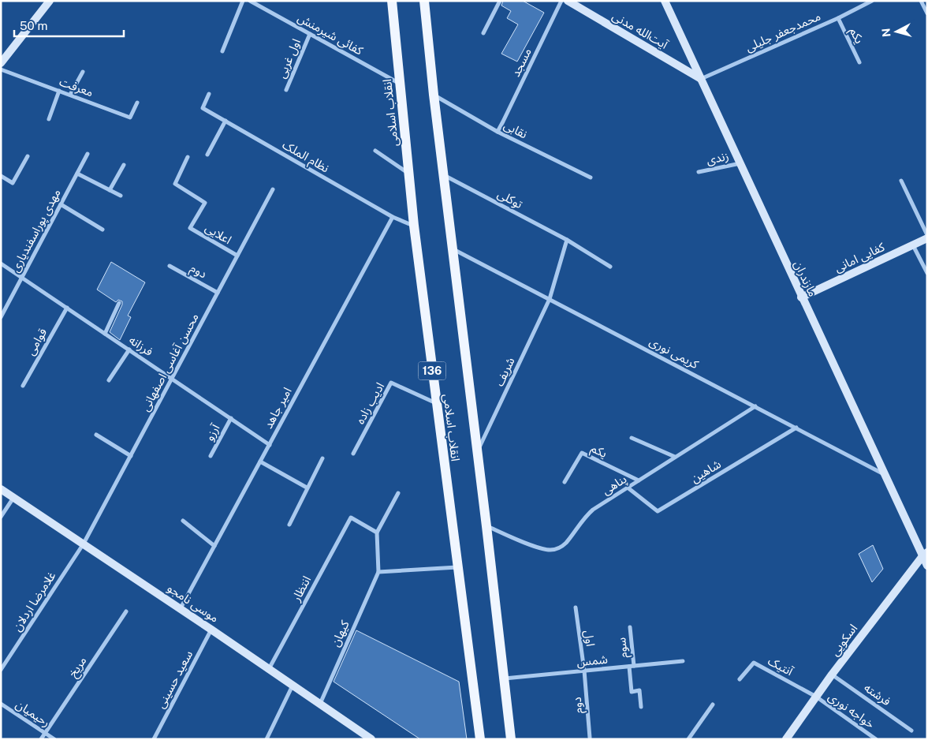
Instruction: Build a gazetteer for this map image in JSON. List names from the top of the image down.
{
  "streets": {
    "main road": [
      "آیت‌الله مدنی",
      "انقلاب اسلامی",
      "کفایی امانی",
      "مازندران",
      "136",
      "موسی نامجو",
      "اسکویی"
    ],
    "street": [
      "محمدجعفر جلیلی",
      "کفائی شیرمنش",
      "یکم",
      "اول غربی",
      "مسجد",
      "معرفت",
      "نقابی",
      "نظام الملک",
      "زندی",
      "توکلی",
      "مهدی پوراسفندیاری",
      "اعلایی",
      "دوم",
      "قوامی",
      "فرزانه",
      "کریمی نوری",
      "محسن آغاسی اصفهانی",
      "شریف",
      "ادیب زاده",
      "امیر جاهد",
      "آرزو",
      "شاهین",
      "پناهی",
      "انتظار",
      "غلامرضا اردلان",
      "کیهان",
      "اول",
      "سوم",
      "شمس",
      "آنتیک",
      "مریخ",
      "سعید حسینی",
      "فرشته",
      "خواجه نوری",
      "رحیمیان"
    ]
  },
  "crossings": [
    ["آیت‌الله مدنی", "محمدجعفر جلیلی"],
    ["آیت‌الله مدنی", "مازندران"],
    ["محمدجعفر جلیلی", "یکم"],
    ["محمدجعفر جلیلی", "مازندران"],
    ["کفائی شیرمنش", "اول غربی"],
    ["کفائی شیرمنش", "انقلاب اسلامی"],
    ["یکم", "پناهی"],
    ["مسجد", "نقابی"],
    ["انقلاب اسلامی", "نقابی"],
    ["انقلاب اسلامی", "نظام الملک"],
    ["انقلاب اسلامی", "توکلی"],
    ["انقلاب اسلامی", "کریمی نوری"],
    ["انقلاب اسلامی", "شریف"],
    ["انقلاب اسلامی", "ادیب زاده"],
    ["انقلاب اسلامی", "پناهی"],
    ["انقلاب اسلامی", "شمس"],
    ["نظام الملک", "امیر جاهد"],
    ["زندی", "مازندران"],
    ["مهدی پوراسفندیاری", "فرزانه"],
    ["اعلایی", "محسن آغاسی اصفهانی"],
    ["کفایی امانی", "مازندران"],
    ["دوم", "محسن آغاسی اصفهانی"],
    ["دوم", "اول"],
    ["دوم", "شمس"],
    ["مازندران", "کریمی نوری"],
    ["مازندران", "اسکویی"],
    ["قوامی", "فرزانه"],
    ["فرزانه", "محسن آغاسی اصفهانی"],
    ["فرزانه", "امیر جاهد"],
    ["فرزانه", "آرزو"],
    ["کریمی نوری", "شریف"],
    ["کریمی نوری", "شاهین"],
    ["کریمی نوری", "پناهی"],
    ["محسن آغاسی اصفهانی", "غلامرضا اردلان"],
    ["محسن آغاسی اصفهانی", "موسی نامجو"],
    ["امیر جاهد", "موسی نامجو"],
    ["شاهین", "پناهی"],
    ["انتظار", "موسی نامجو"],
    ["انتظار", "کیهان"],
    ["غلامرضا اردلان", "موسی نامجو"],
    ["موسی نامجو", "کیهان"],
    ["موسی نامجو", "سعید حسینی"],
    ["اول", "شمس"],
    ["اسکویی", "آنتیک"],
    ["اسکویی", "فرشته"],
    ["اسکویی", "خواجه نوری"],
    ["سوم", "شمس"],
    ["آنتیک", "خواجه نوری"],
    ["مریخ", "رحیمیان"]
  ],
  "scale_bar": "50 m",
  "north": "left"
}
